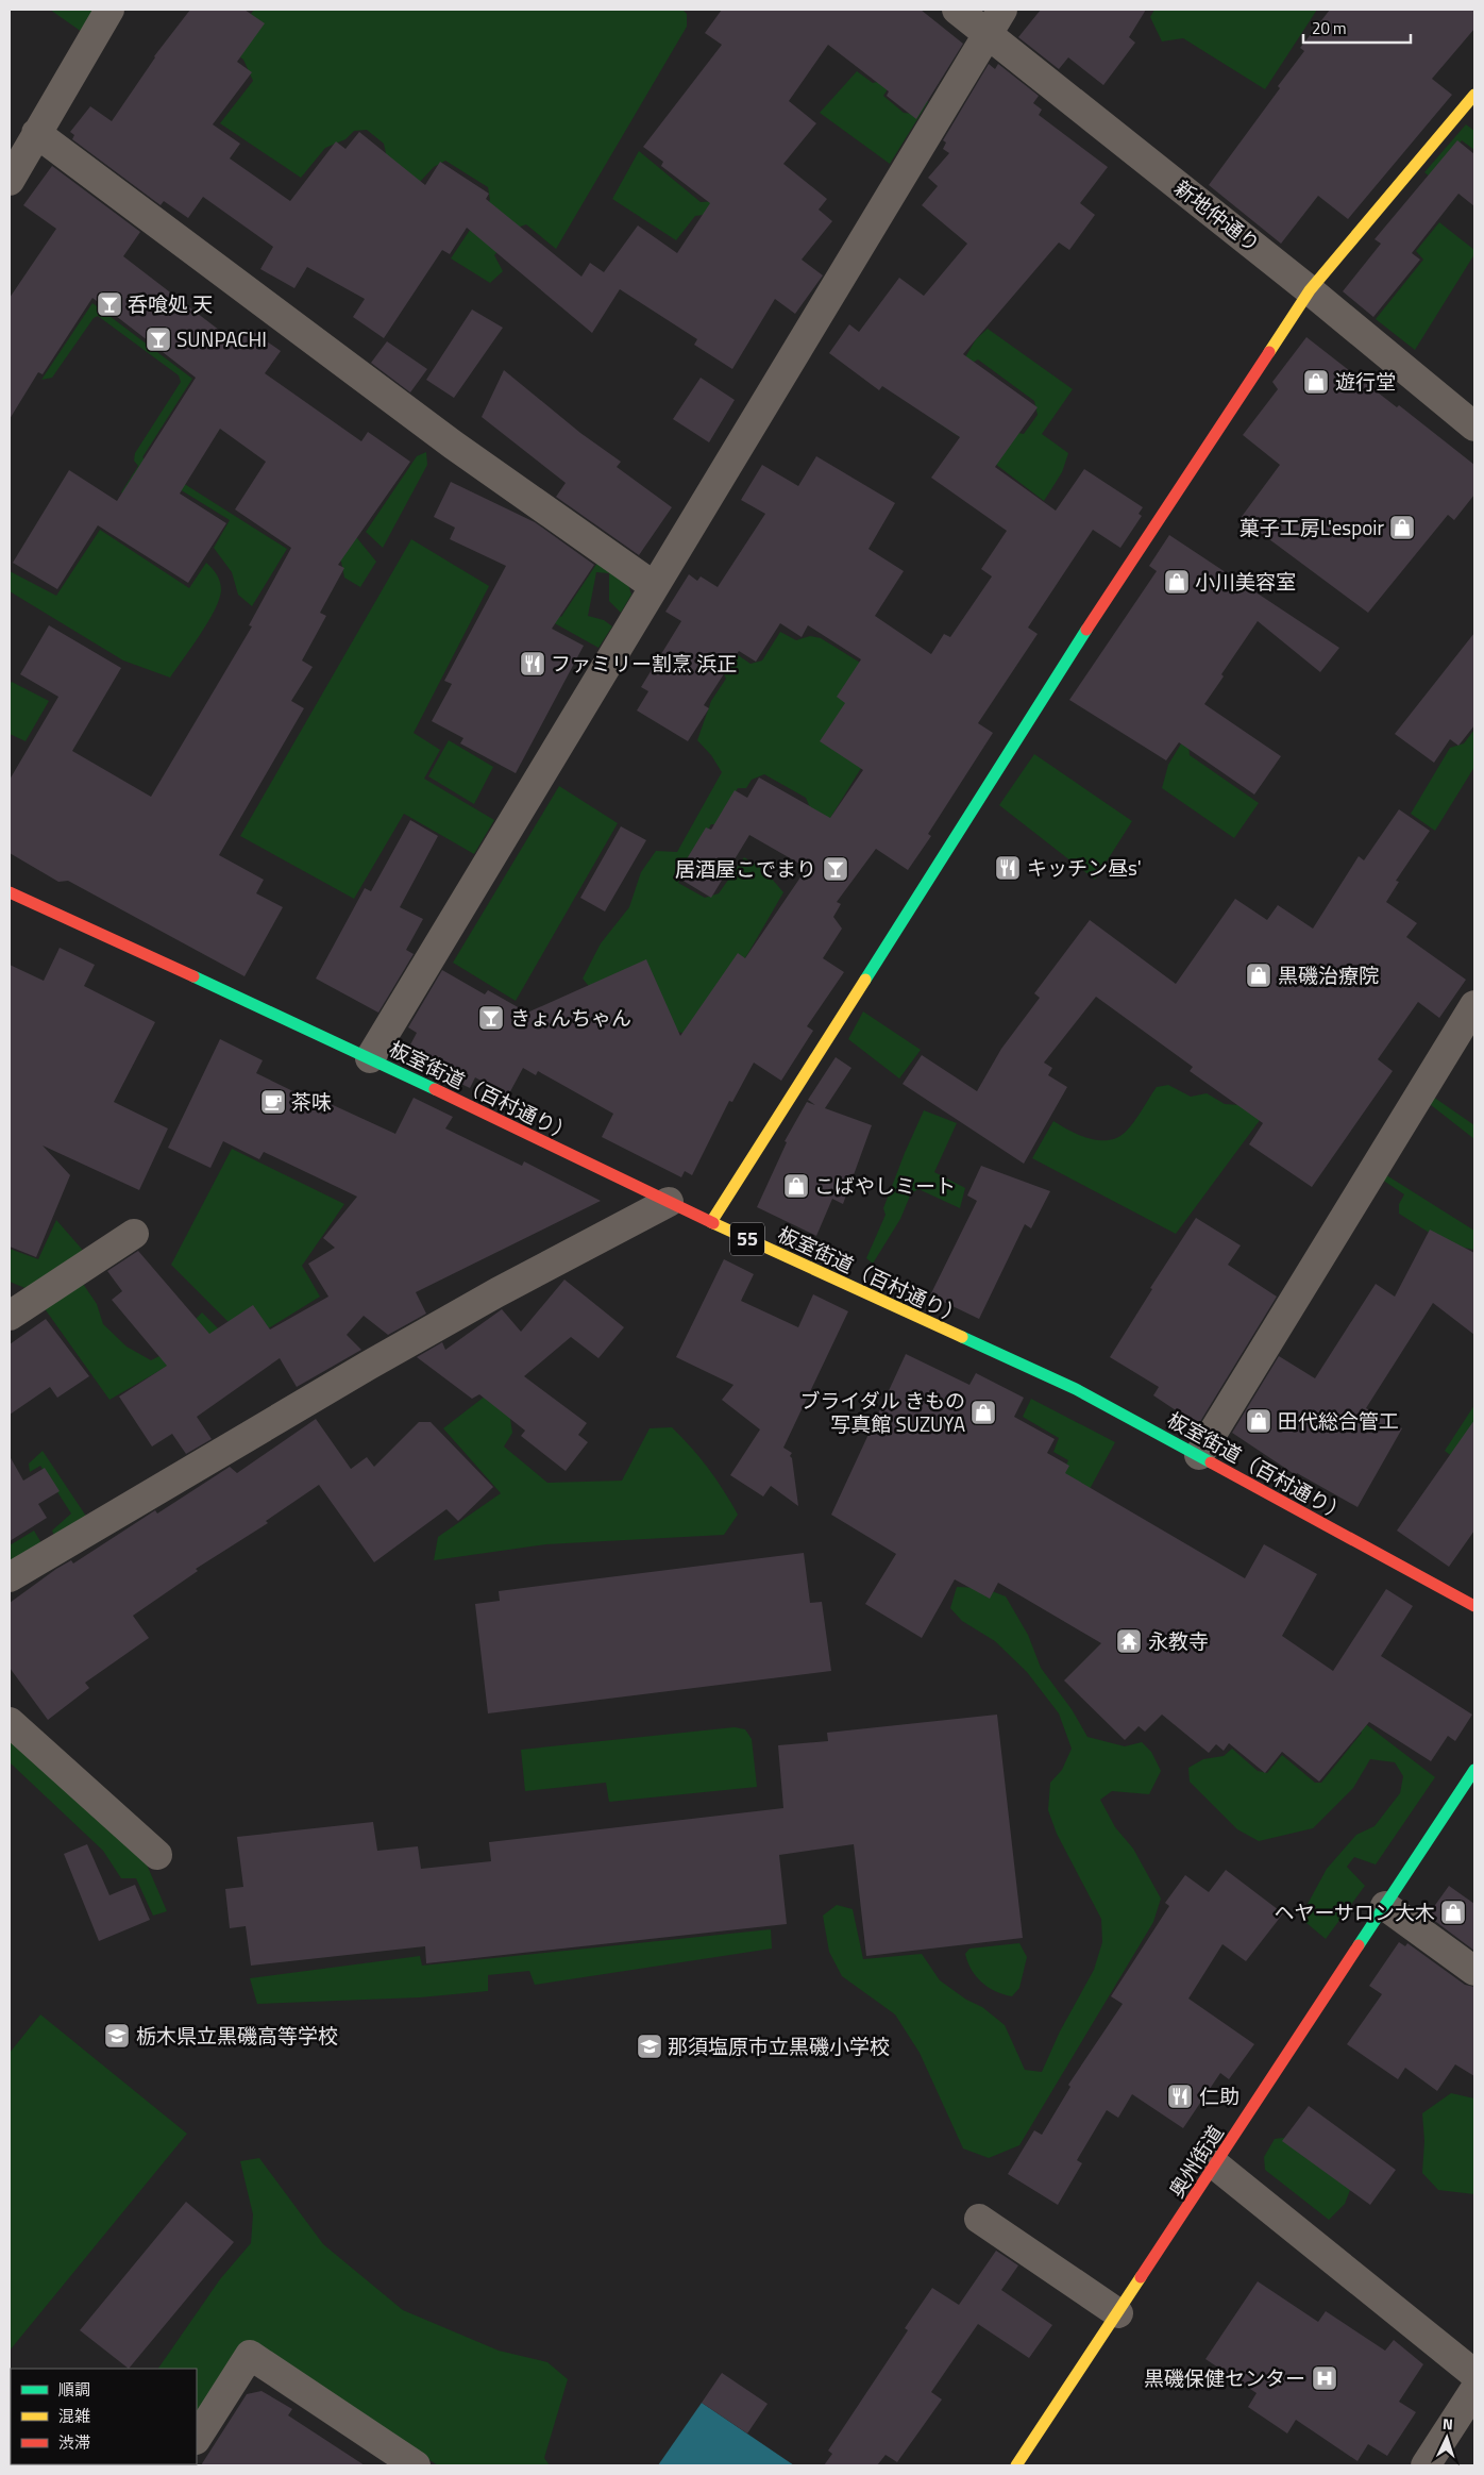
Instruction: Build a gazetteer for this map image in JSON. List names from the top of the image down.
{
  "streets": {
    "main road": ["板室街道（百村通り）", "55", "奥州街道"],
    "street": ["新地仲通り"]
  },
  "places": {
    "bar": [
      "呑喰処 天",
      "SUNPACHI",
      "居酒屋こでまり",
      "きょんちゃん"
    ],
    "shop": [
      "遊行堂",
      "菓子工房L'espoir",
      "小川美容室",
      "黒磯治療院",
      "こばやしミート",
      "ブライダル きもの 写真館 SUZUYA",
      "田代総合管工",
      "ヘヤーサロン大木"
    ],
    "restaurant": ["ファミリー割烹 浜正", "キッチン昼s'", "仁助"],
    "cafe": ["茶味"],
    "temple": ["永教寺"],
    "school or university": ["栃木県立黒磯高等学校", "那須塩原市立黒磯小学校"],
    "hospital": ["黒磯保健センター"]
  },
  "legend": ["順調", "混雑", "渋滞"],
  "scale_bar": "20 m",
  "north": "top"
}
